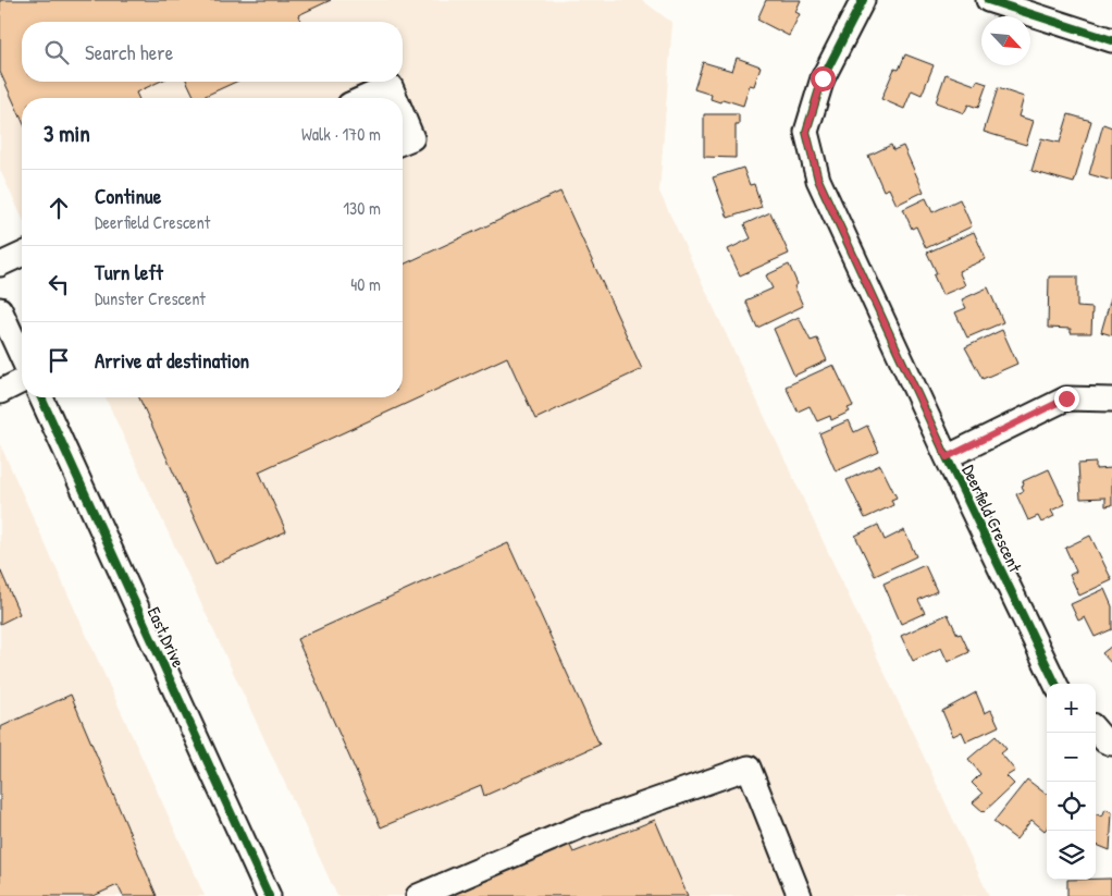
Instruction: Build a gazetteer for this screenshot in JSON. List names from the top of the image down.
{
  "streets": {
    "street": ["Deerfield Crescent", "East Drive"]
  },
  "north": "bottom right",
  "page": {
    "search": "Search here",
    "heading": ["3 min", "Walk · 170 m"],
    "list": [
      ["Continue", "Deerfield Crescent", "130 m"],
      ["Turn left", "Dunster Crescent", "40 m"],
      "Arrive at destination"
    ],
    "map_buttons": ["+", "−"]
  }
}
